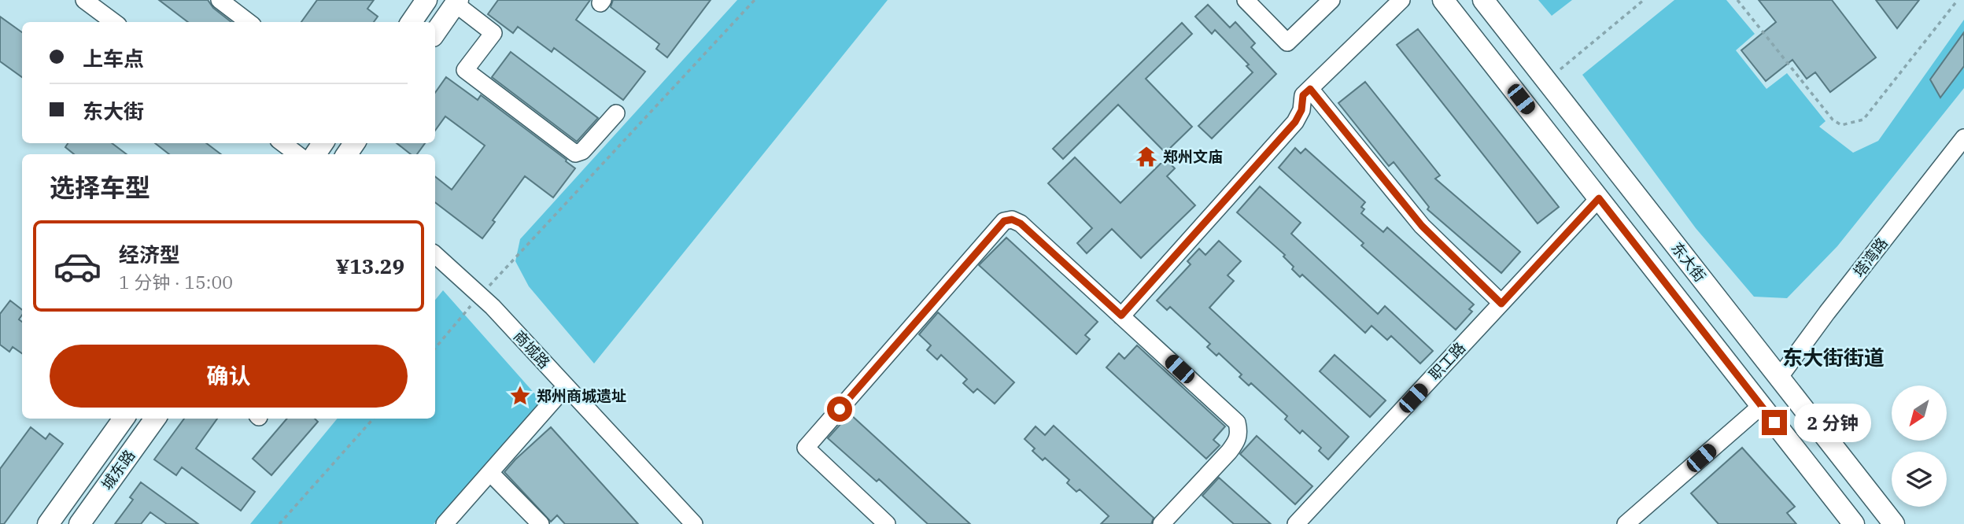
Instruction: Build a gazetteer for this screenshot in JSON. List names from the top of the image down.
{
  "streets": {
    "main road": ["东大街", "城东路"],
    "street": ["塔湾路", "商城路", "职工路"]
  },
  "crossings": [
    ["塔湾路", "东大街"],
    ["东大街", "职工路"]
  ],
  "districts": ["东大街街道"],
  "places": {
    "temple": ["郑州文庙"],
    "place": ["郑州商城遗址"]
  },
  "north": "bottom left",
  "page": {
    "banner": ["上车点", "东大街"],
    "heading": "选择车型",
    "list": [
      {
        "name": "经济型",
        "note": "1 分钟 · 15:00",
        "value": "¥13.29"
      }
    ],
    "buttons": "确认",
    "bubble": "2 分钟"
  }
}
